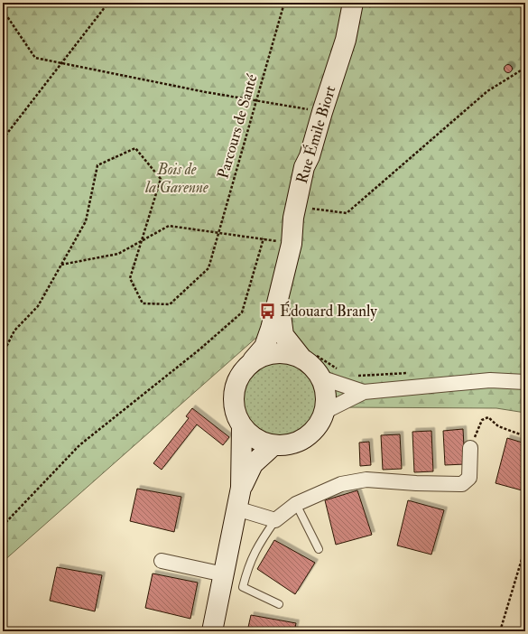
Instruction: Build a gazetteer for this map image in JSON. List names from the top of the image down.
{
  "streets": {
    "street": ["Rue Émile Biort"],
    "path": ["Parcours de Santé"]
  },
  "parks": ["Bois de la Garenne"],
  "places": {
    "bus stop": ["Édouard Branly"]
  }
}
